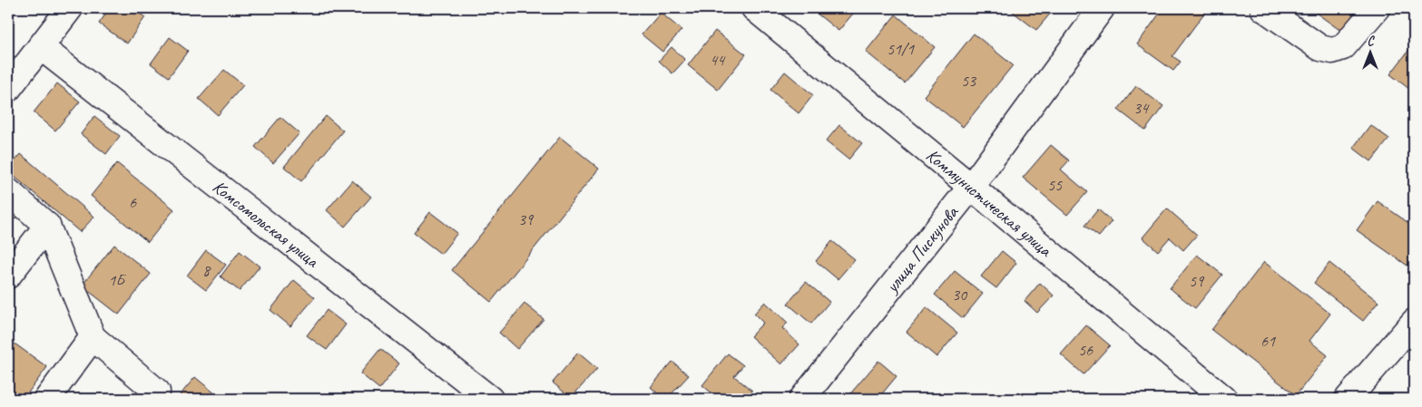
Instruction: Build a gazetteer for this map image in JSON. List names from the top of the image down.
{
  "streets": {
    "street": ["Коммунистическая улица", "Комсомольская улица", "улица Пискунова"]
  },
  "crossings": [
    ["Коммунистическая улица", "улица Пискунова"]
  ],
  "house_numbers": [
    "51/1",
    "44",
    "53",
    "34",
    "55",
    "6",
    "39",
    "8",
    "1Б",
    "59",
    "30",
    "61",
    "56"
  ],
  "north": "top"
}
